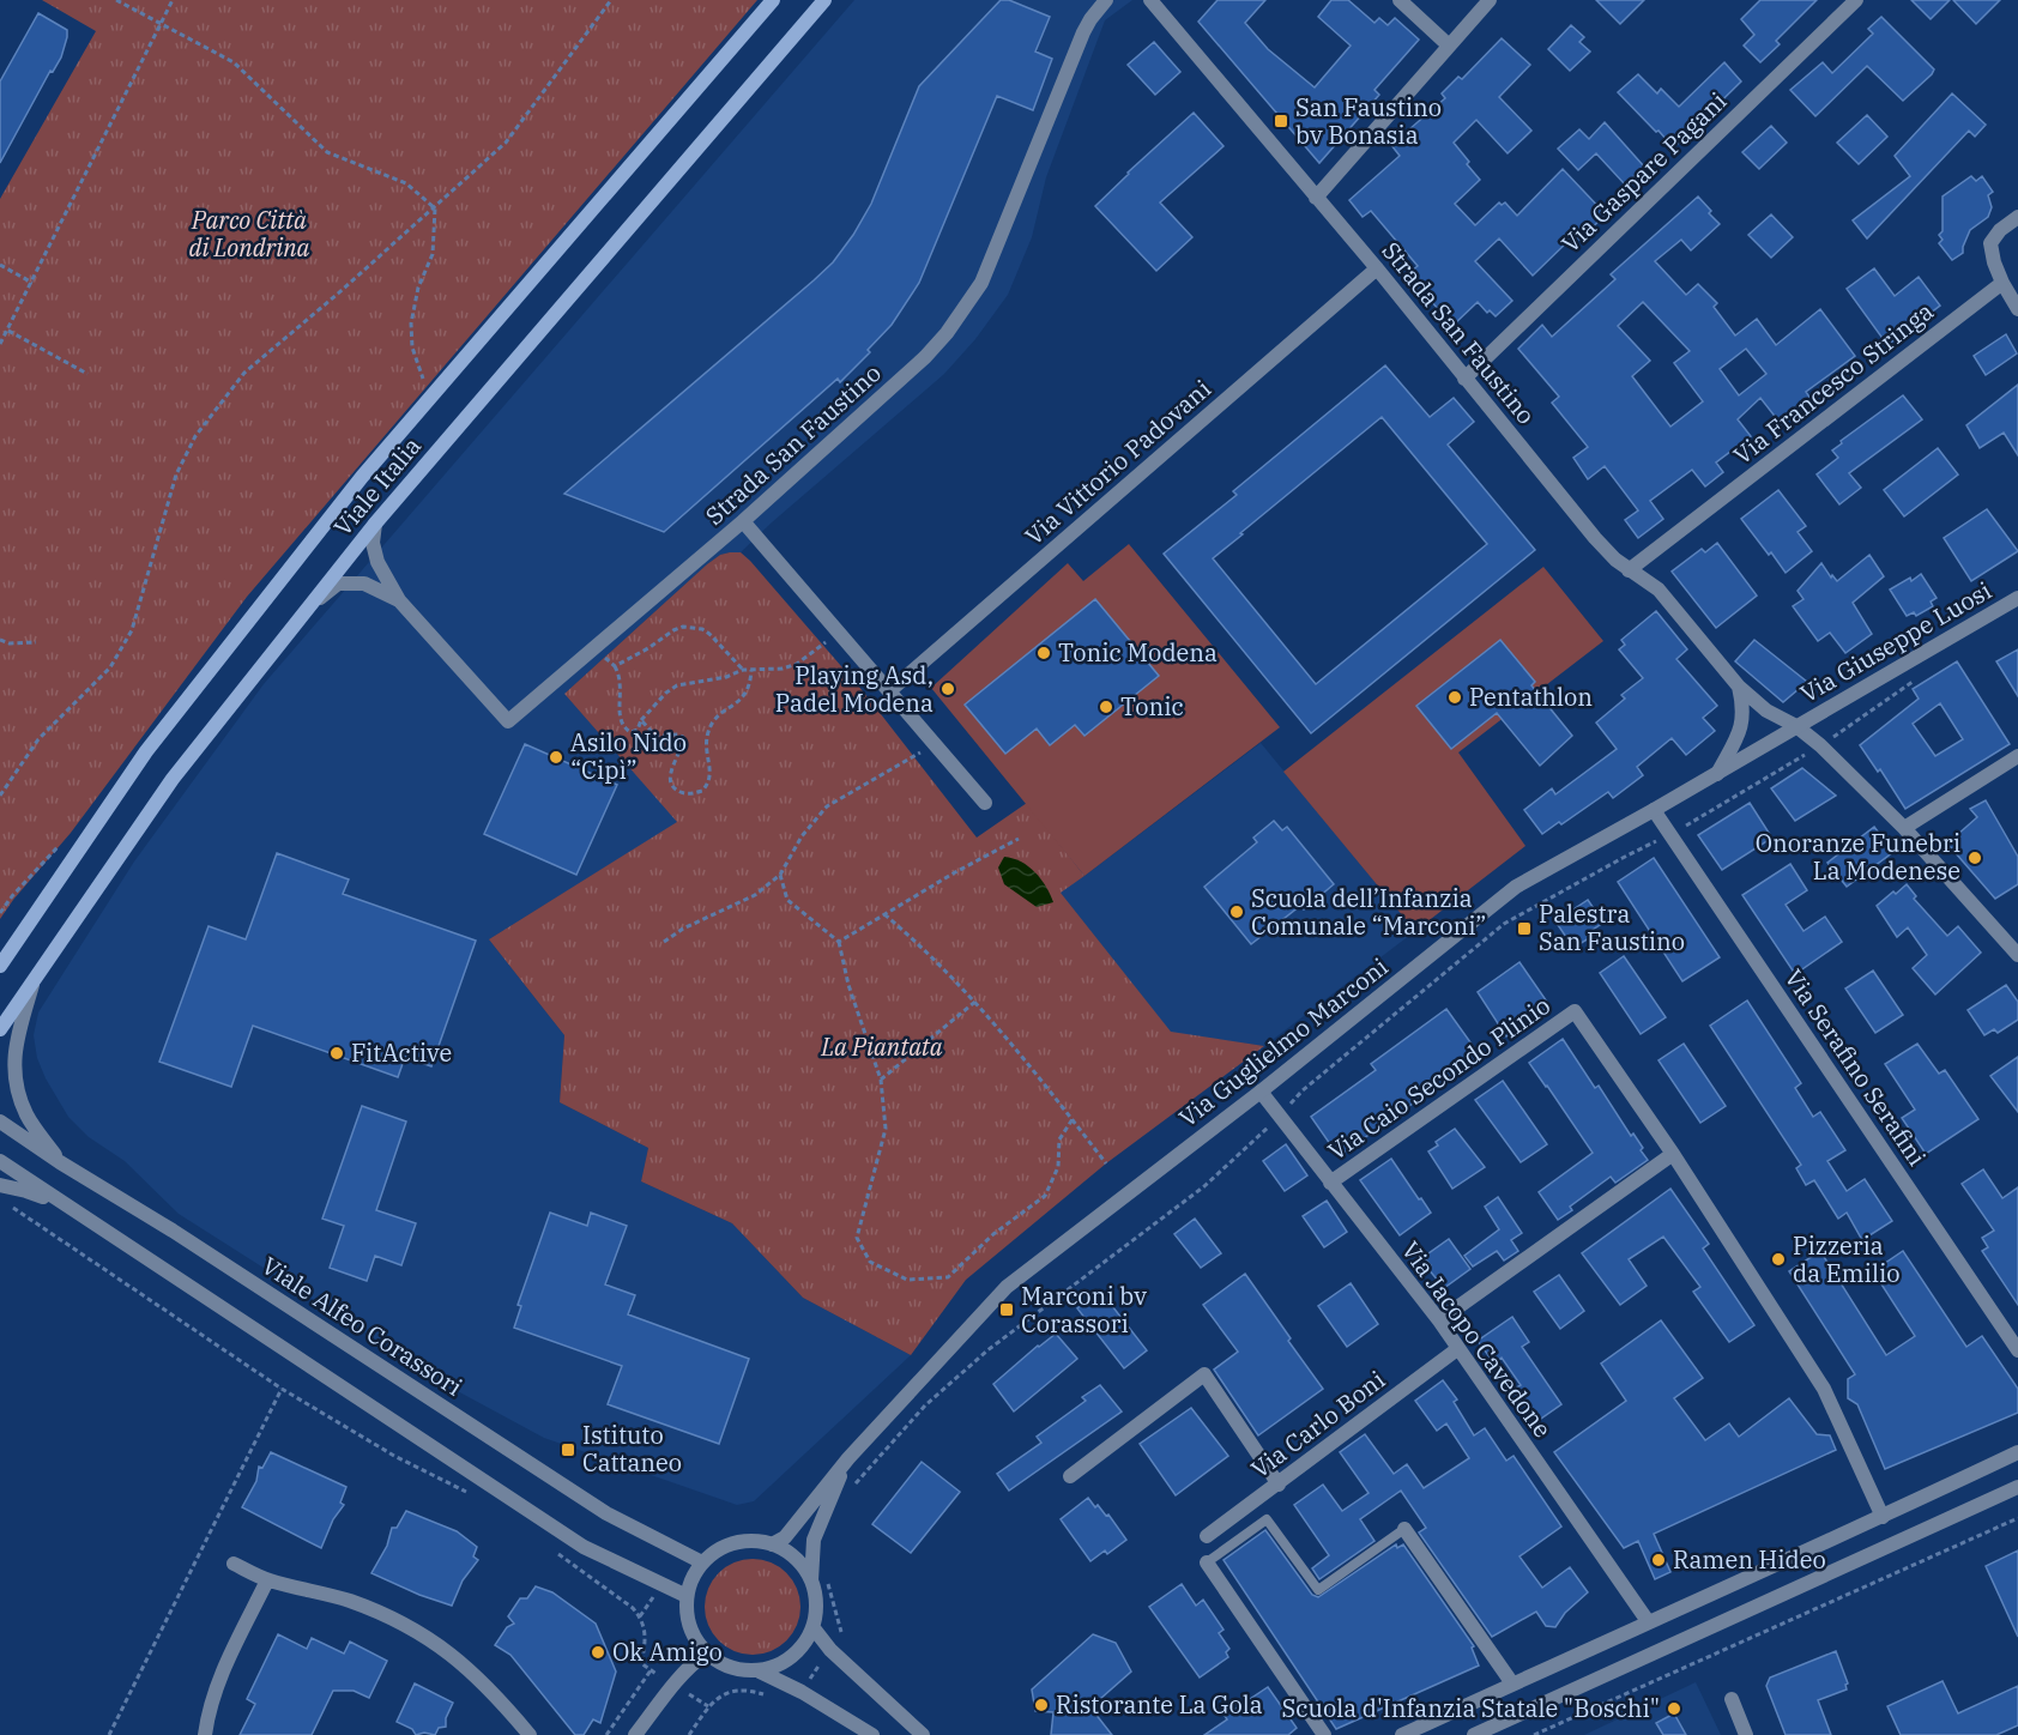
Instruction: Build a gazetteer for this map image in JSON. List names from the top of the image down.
{
  "streets": {
    "main road": ["Viale Italia"],
    "street": [
      "Via Gaspare Pagani",
      "Strada San Faustino",
      "Via Francesco Stringa",
      "Via Vittorio Padovani",
      "Via Giuseppe Luosi",
      "Via Guglielmo Marconi",
      "Via Serafino Serafini",
      "Via Caio Secondo Plinio",
      "Viale Alfeo Corassori",
      "Via Jacopo Cavedone",
      "Via Carlo Boni"
    ]
  },
  "crossings": [
    ["Via Gaspare Pagani", "Strada San Faustino"],
    ["Strada San Faustino", "Via Francesco Stringa"],
    ["Strada San Faustino", "Via Vittorio Padovani"],
    ["Strada San Faustino", "Viale Italia"],
    ["Strada San Faustino", "Via Giuseppe Luosi"],
    ["Strada San Faustino", "Via Guglielmo Marconi"],
    ["Via Giuseppe Luosi", "Via Guglielmo Marconi"],
    ["Via Guglielmo Marconi", "Via Serafino Serafini"],
    ["Via Guglielmo Marconi", "Viale Alfeo Corassori"],
    ["Via Guglielmo Marconi", "Via Jacopo Cavedone"],
    ["Via Caio Secondo Plinio", "Via Jacopo Cavedone"],
    ["Via Jacopo Cavedone", "Via Carlo Boni"]
  ],
  "parks": ["Parco Città di Londrina", "La Piantata"],
  "places": {
    "transit": [
      "San Faustino bv Bonasia",
      "Palestra San Faustino",
      "Marconi bv Corassori",
      "Istituto Cattaneo"
    ],
    "other": [
      "Tonic Modena",
      "Playing Asd, Padel Modena",
      "Pentathlon",
      "Tonic",
      "Asilo Nido “Cipì”",
      "Onoranze Funebri La Modenese",
      "Scuola dell’Infanzia Comunale “Marconi”",
      "FitActive",
      "Pizzeria da Emilio",
      "Ramen Hideo",
      "Ok Amigo",
      "Ristorante La Gola",
      "Scuola d'Infanzia Statale \"Boschi\""
    ]
  }
}
